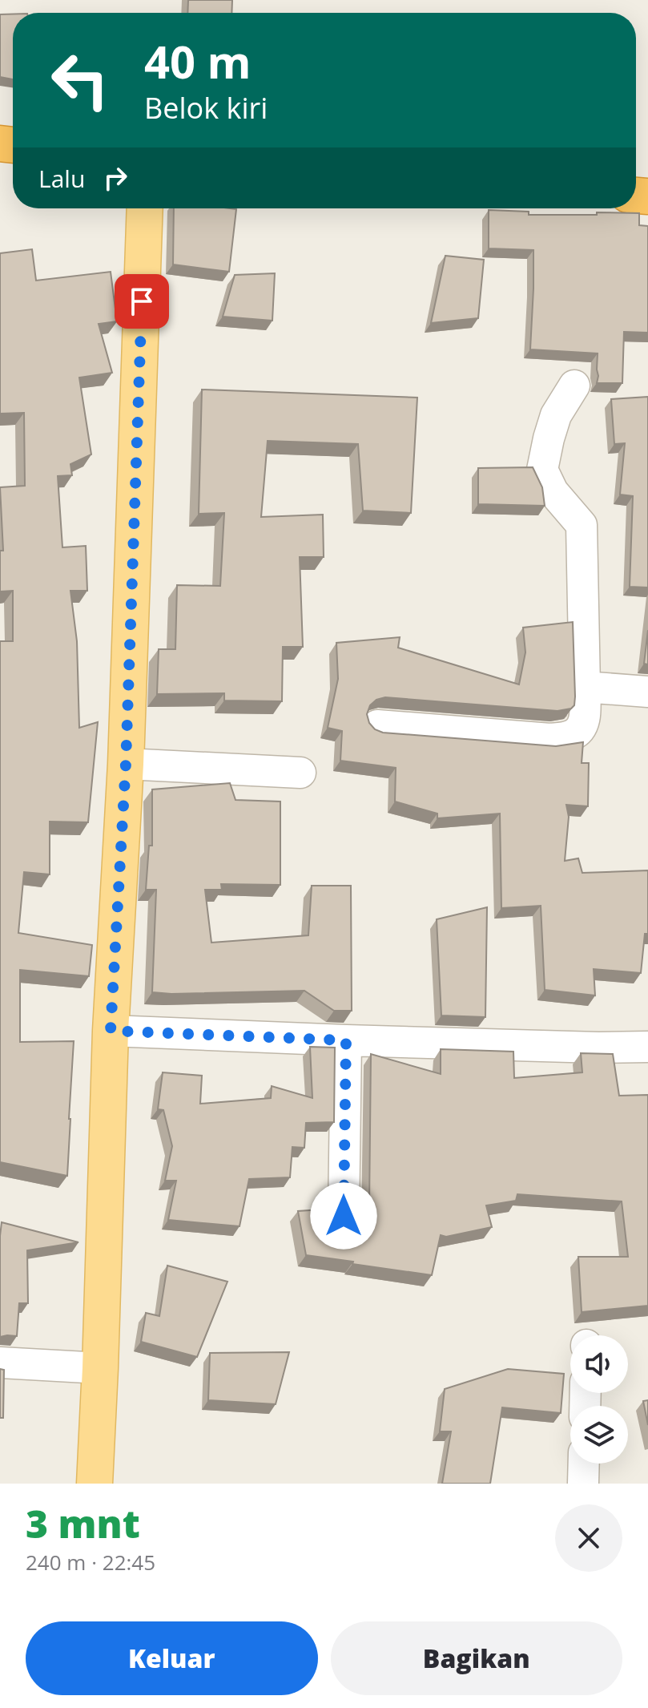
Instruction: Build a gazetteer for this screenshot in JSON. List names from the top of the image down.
{
  "page": {
    "turn": ["40 m", "Belok kiri"],
    "then": "Lalu",
    "heading": ["3 mnt", "240 m · 22:45"],
    "buttons": ["Keluar", "Bagikan"]
  }
}
